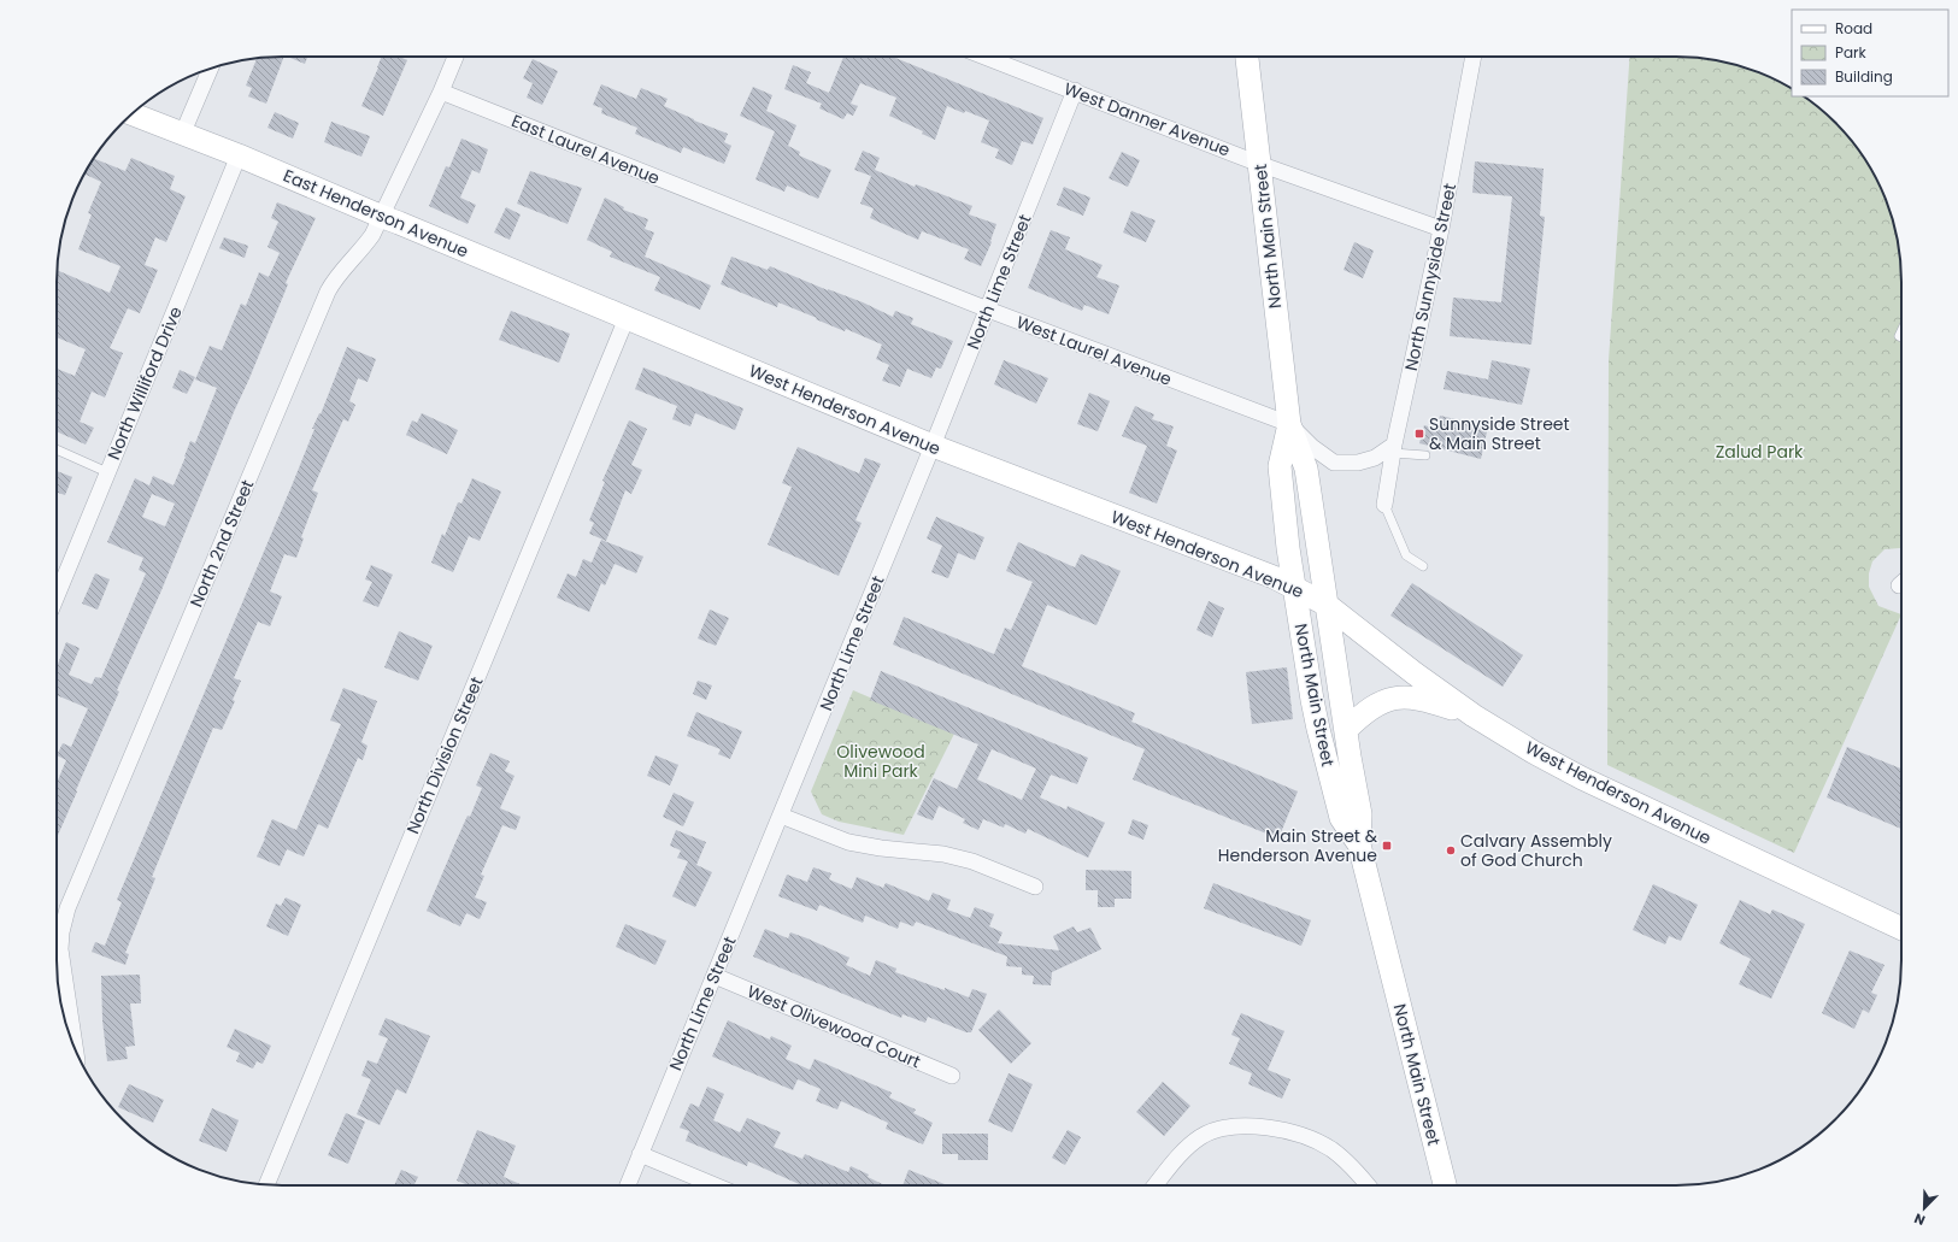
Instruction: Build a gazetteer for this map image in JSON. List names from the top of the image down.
{
  "streets": {
    "main road": ["East Henderson Avenue", "North Main Street", "West Henderson Avenue"],
    "street": [
      "West Danner Avenue",
      "East Laurel Avenue",
      "North Sunnyside Street",
      "North Lime Street",
      "West Laurel Avenue",
      "North Williford Drive",
      "North 2nd Street",
      "North Division Street",
      "West Olivewood Court"
    ]
  },
  "crossings": [
    ["West Danner Avenue", "North Main Street"],
    ["West Danner Avenue", "North Sunnyside Street"],
    ["West Danner Avenue", "North Lime Street"],
    ["East Laurel Avenue", "West Laurel Avenue"],
    ["East Laurel Avenue", "North 2nd Street"],
    ["East Henderson Avenue", "North Williford Drive"],
    ["East Henderson Avenue", "West Henderson Avenue"],
    ["East Henderson Avenue", "North 2nd Street"],
    ["East Henderson Avenue", "North Division Street"],
    ["North Main Street", "West Laurel Avenue"],
    ["North Main Street", "West Henderson Avenue"],
    ["North Sunnyside Street", "West Laurel Avenue"],
    ["North Lime Street", "West Laurel Avenue"],
    ["North Lime Street", "West Henderson Avenue"],
    ["North Lime Street", "West Olivewood Court"],
    ["West Henderson Avenue", "North Division Street"]
  ],
  "parks": ["Zalud Park", "Olivewood Mini Park"],
  "places": {
    "transit": ["Sunnyside Street & Main Street", "Main Street & Henderson Avenue"],
    "other": ["Calvary Assembly of God Church"]
  },
  "legend": ["Road", "Park", "Building"],
  "north": "bottom left"
}
